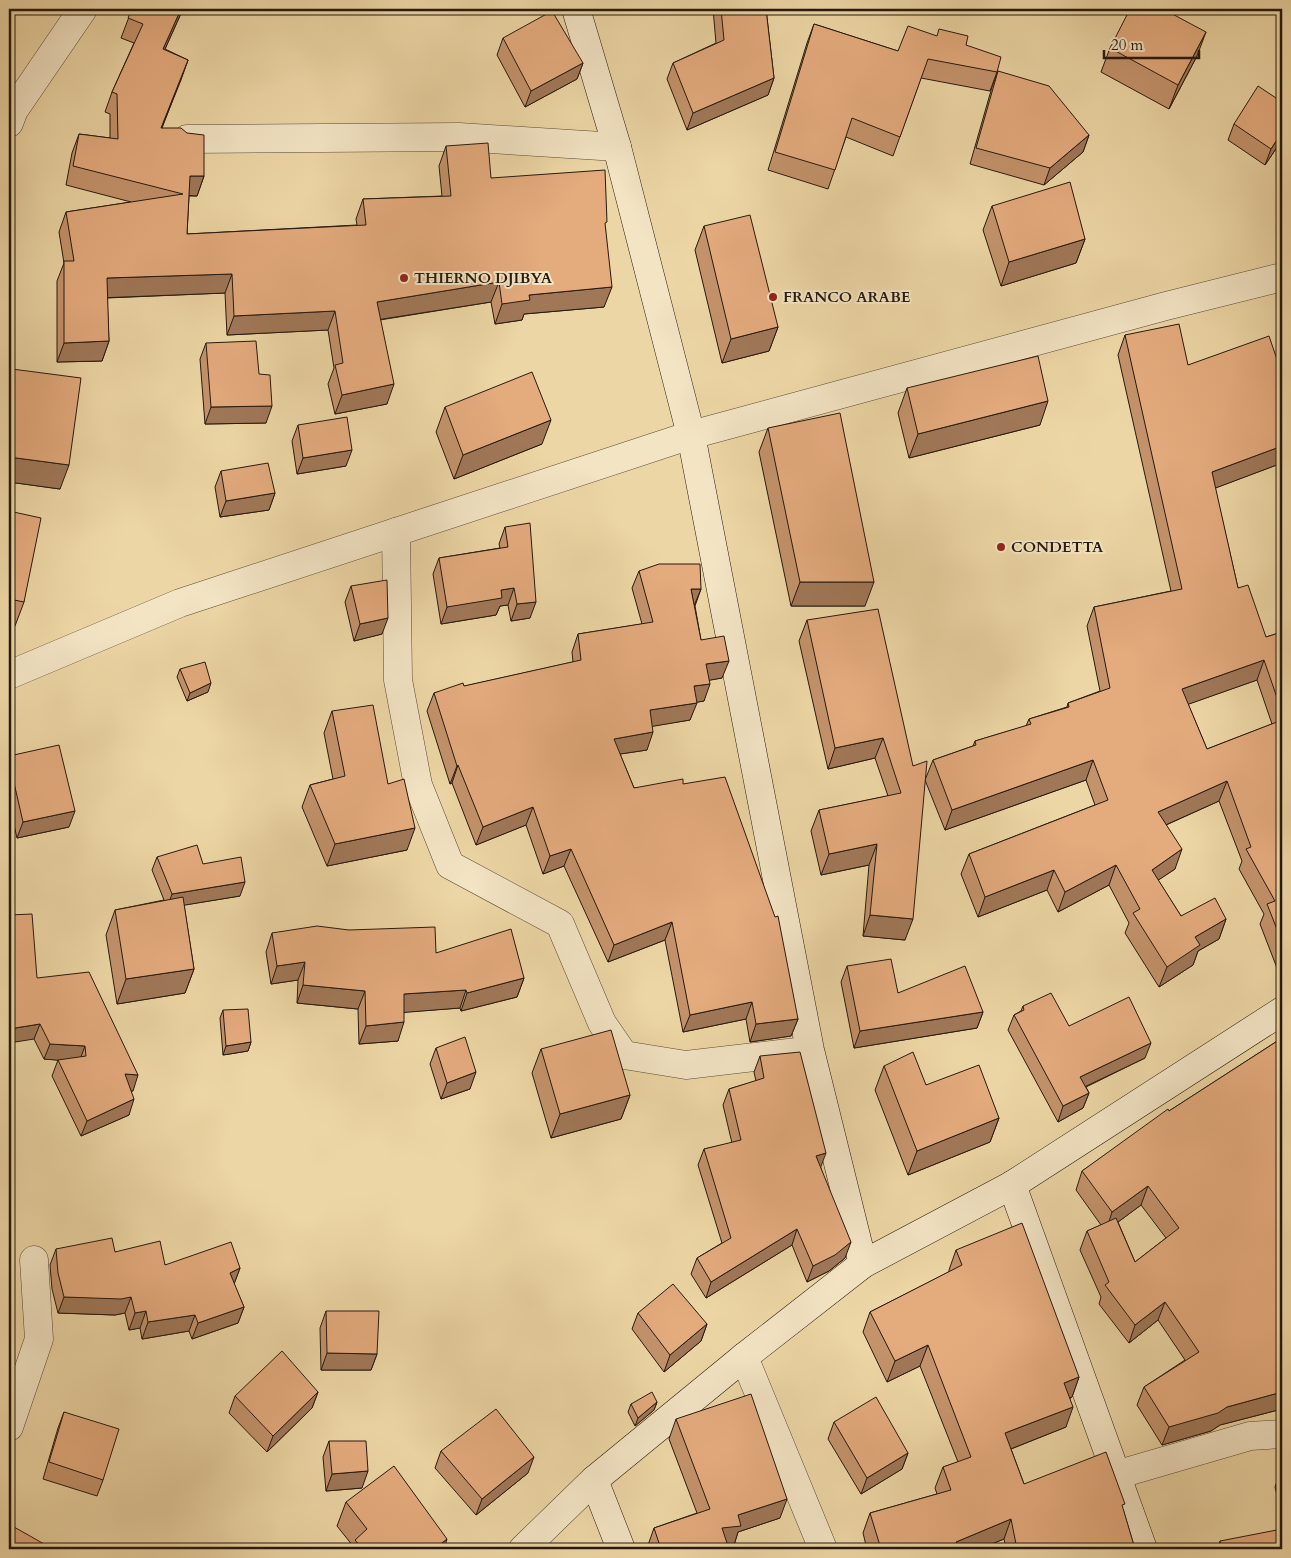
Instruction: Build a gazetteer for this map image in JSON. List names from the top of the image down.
{
  "places": ["THIERNO DJIBYA", "FRANCO ARABE", "CONDETTA"],
  "scale_bar": "20 m"
}
